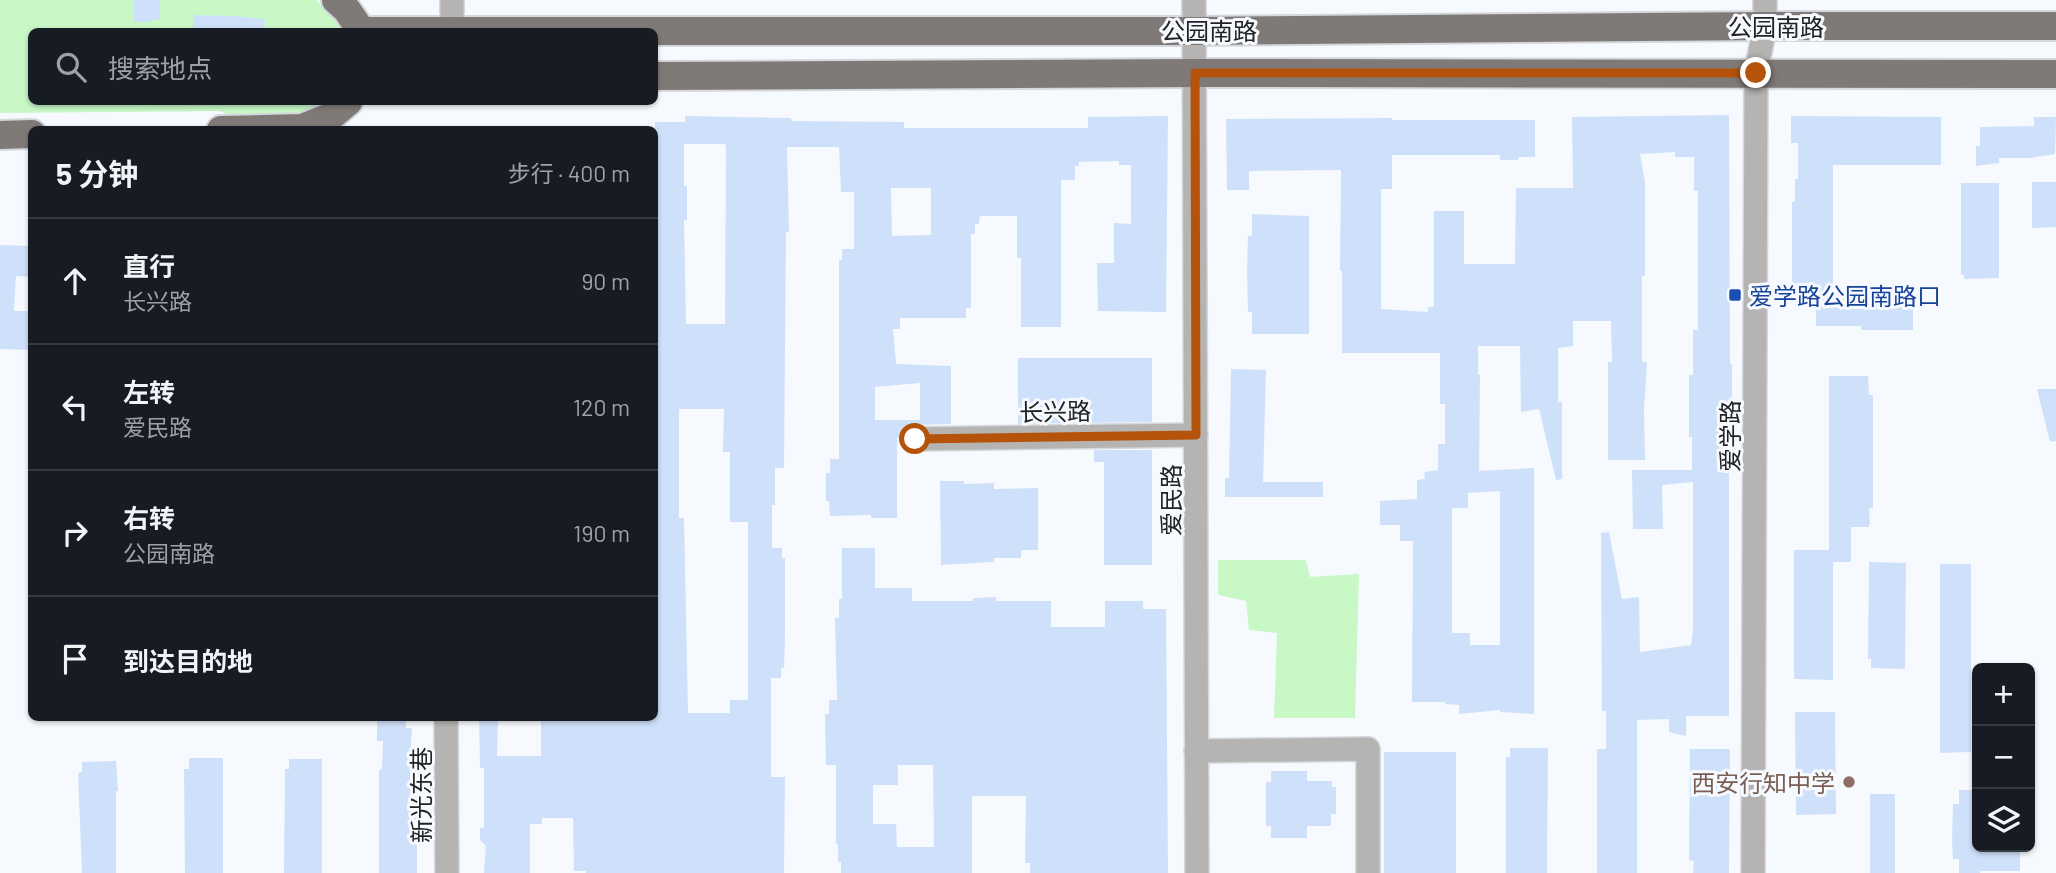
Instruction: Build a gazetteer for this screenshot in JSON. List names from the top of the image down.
{
  "streets": {
    "main road": ["公园南路"],
    "street": [
      "长兴路",
      "爱学路",
      "爱民路",
      "新光东巷"
    ]
  },
  "crossings": [
    ["公园南路", "爱学路"],
    ["公园南路", "爱民路"],
    ["长兴路", "爱民路"]
  ],
  "places": {
    "transit": ["爱学路公园南路口"],
    "other": ["西安行知中学"]
  },
  "page": {
    "search": "搜索地点",
    "heading": ["5 分钟", "步行 · 400 m"],
    "list": [
      ["直行", "长兴路", "90 m"],
      ["左转", "爱民路", "120 m"],
      ["右转", "公园南路", "190 m"],
      "到达目的地"
    ],
    "map_buttons": ["+", "−"]
  }
}
